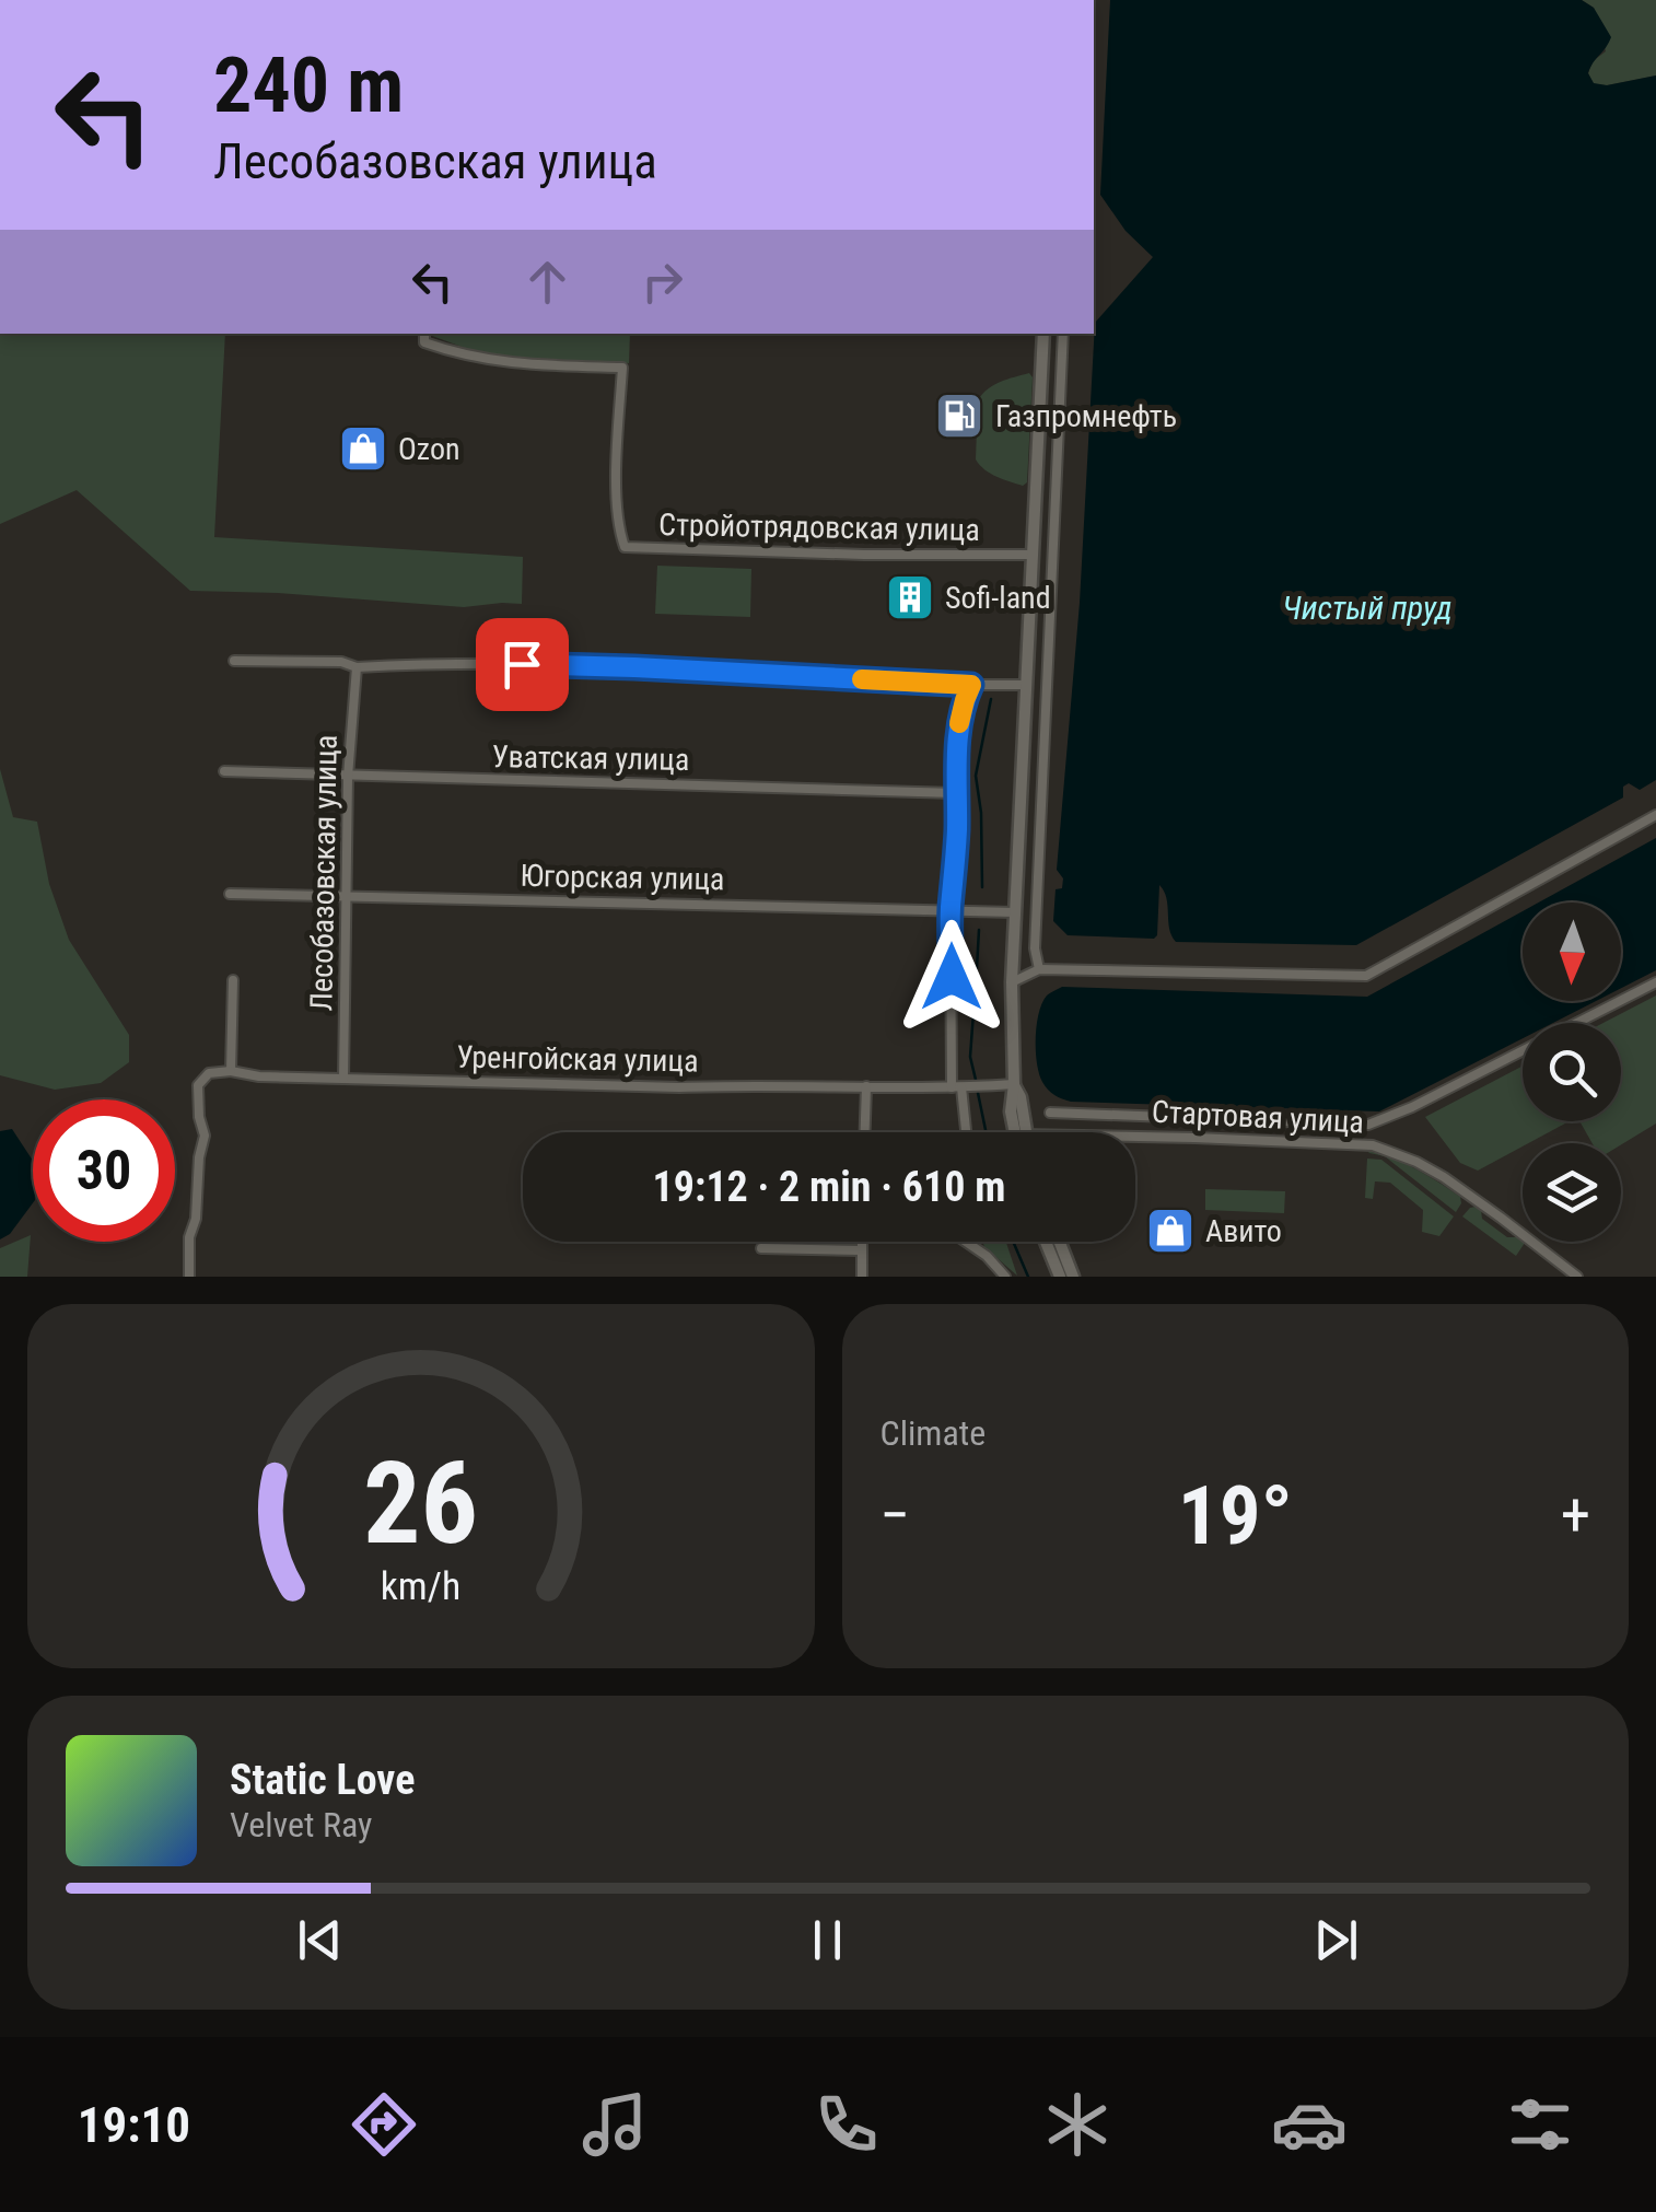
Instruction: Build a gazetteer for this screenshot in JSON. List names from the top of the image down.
{
  "streets": {
    "street": [
      "Стройотрядовская улица",
      "Уватская улица",
      "Лесобазовская улица",
      "Югорская улица",
      "Уренгойская улица",
      "Стартовая улица"
    ]
  },
  "crossings": [
    ["Уватская улица", "Лесобазовская улица"],
    ["Лесобазовская улица", "Югорская улица"],
    ["Лесобазовская улица", "Уренгойская улица"]
  ],
  "water": ["Чистый пруд"],
  "places": {
    "fuel station": ["Газпромнефть"],
    "shop": ["Ozon", "Авито"],
    "building": ["Sofi-land"]
  },
  "north": "bottom",
  "page": {
    "turn": ["240 m", "Лесобазовская улица"],
    "limit": "30",
    "trip": "19:12 · 2 min · 610 m",
    "tile": "Climate",
    "heat": ["−", "19°", "+"],
    "song": ["Static Love", "Velvet Ray"],
    "tabs": "19:10",
    "gauge": ["26", "km/h"]
  }
}
